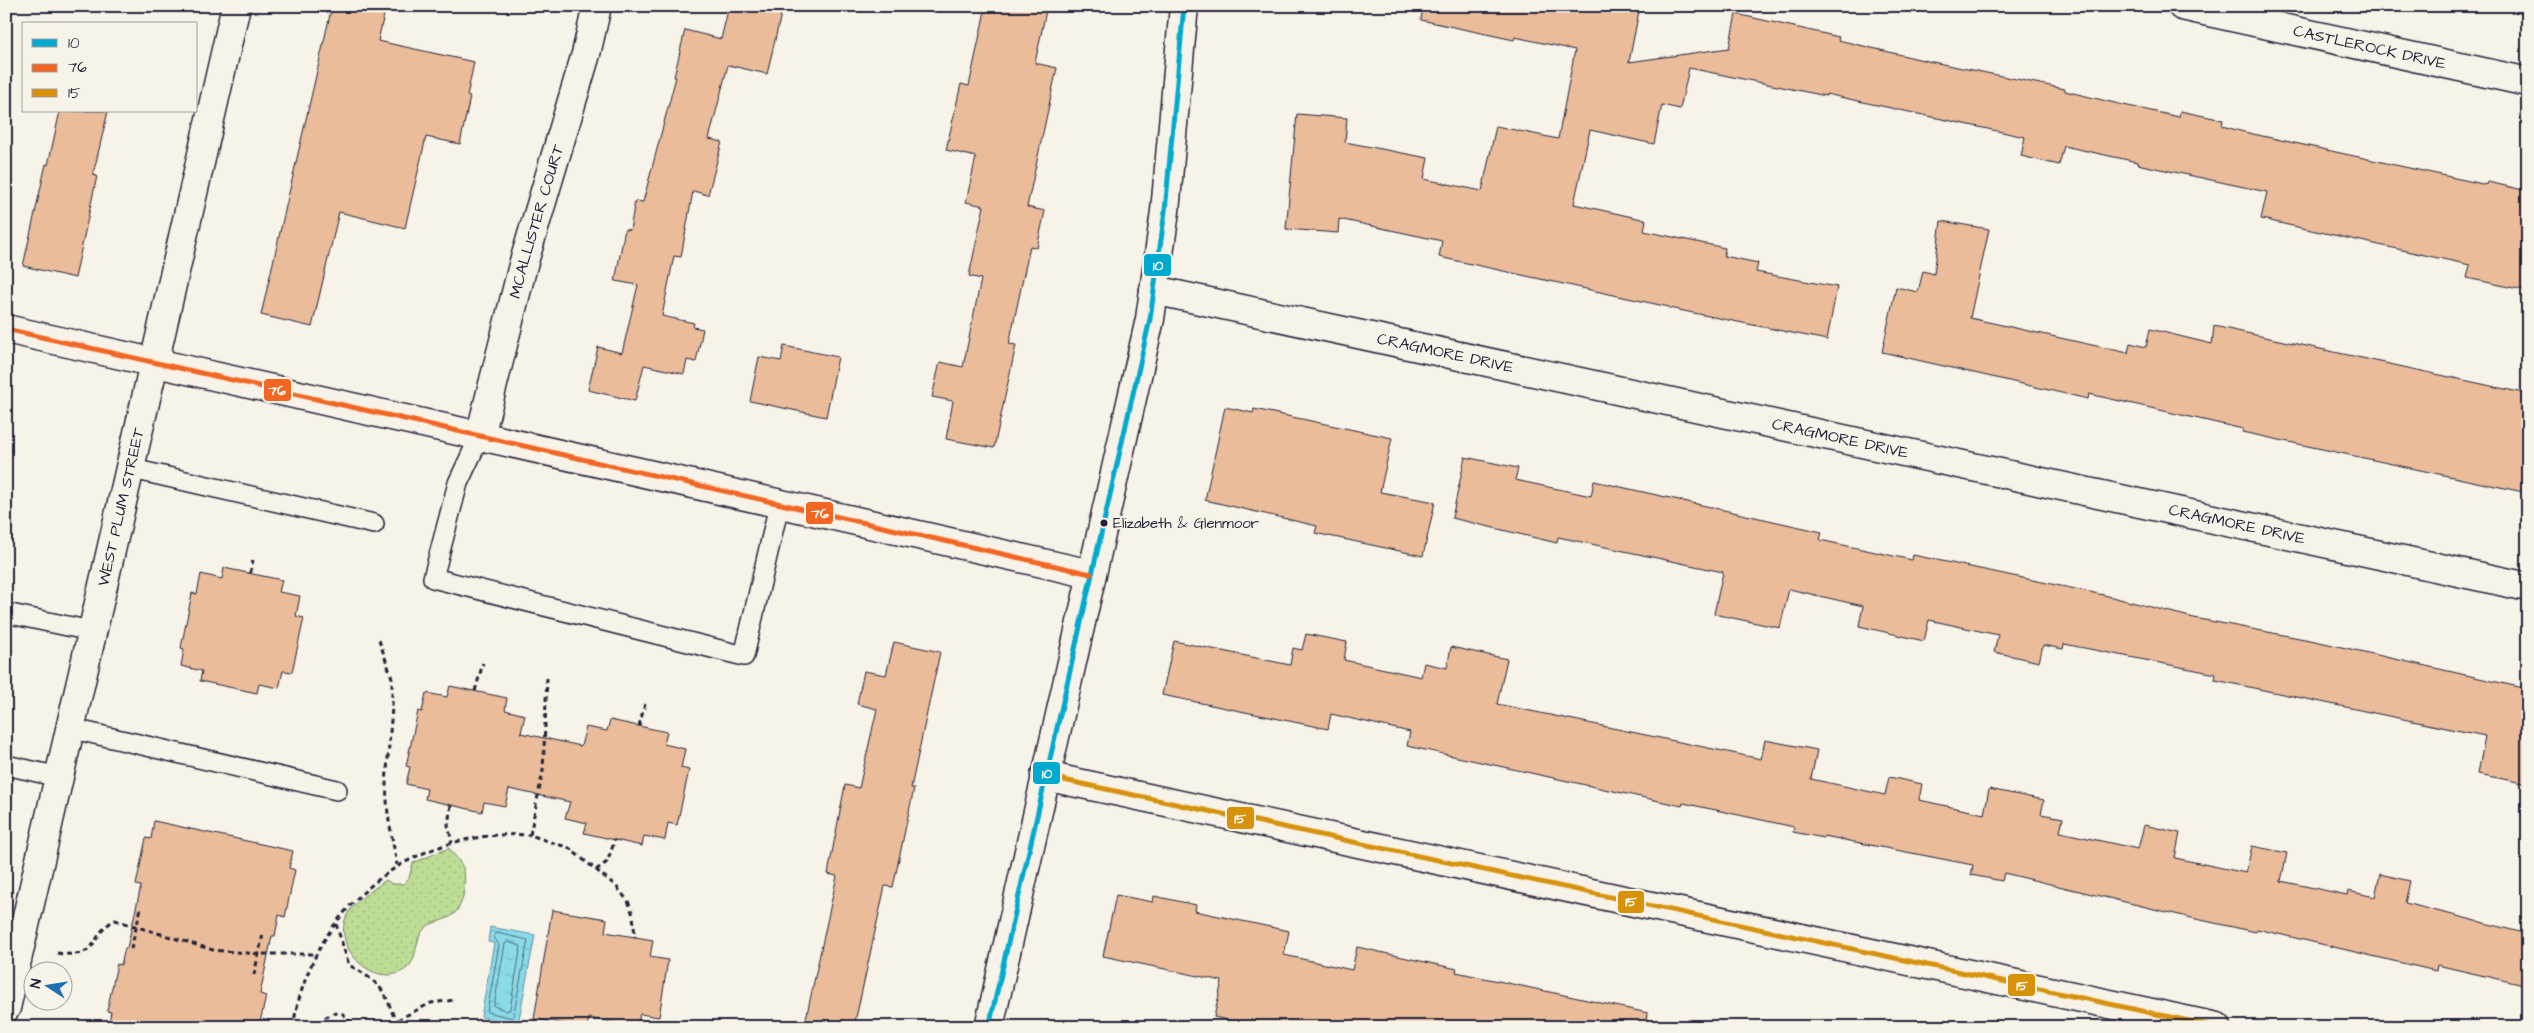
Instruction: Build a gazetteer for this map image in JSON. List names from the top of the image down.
{
  "streets": {
    "street": [
      "CASTLEROCK DRIVE",
      "MCALLISTER COURT",
      "CRAGMORE DRIVE",
      "WEST PLUM STREET"
    ]
  },
  "places": ["Elizabeth & Glenmoor"],
  "lines": ["transit line 10", "transit line 76", "transit line 15"],
  "legend": ["10", "76", "15"],
  "north": "left"
}
